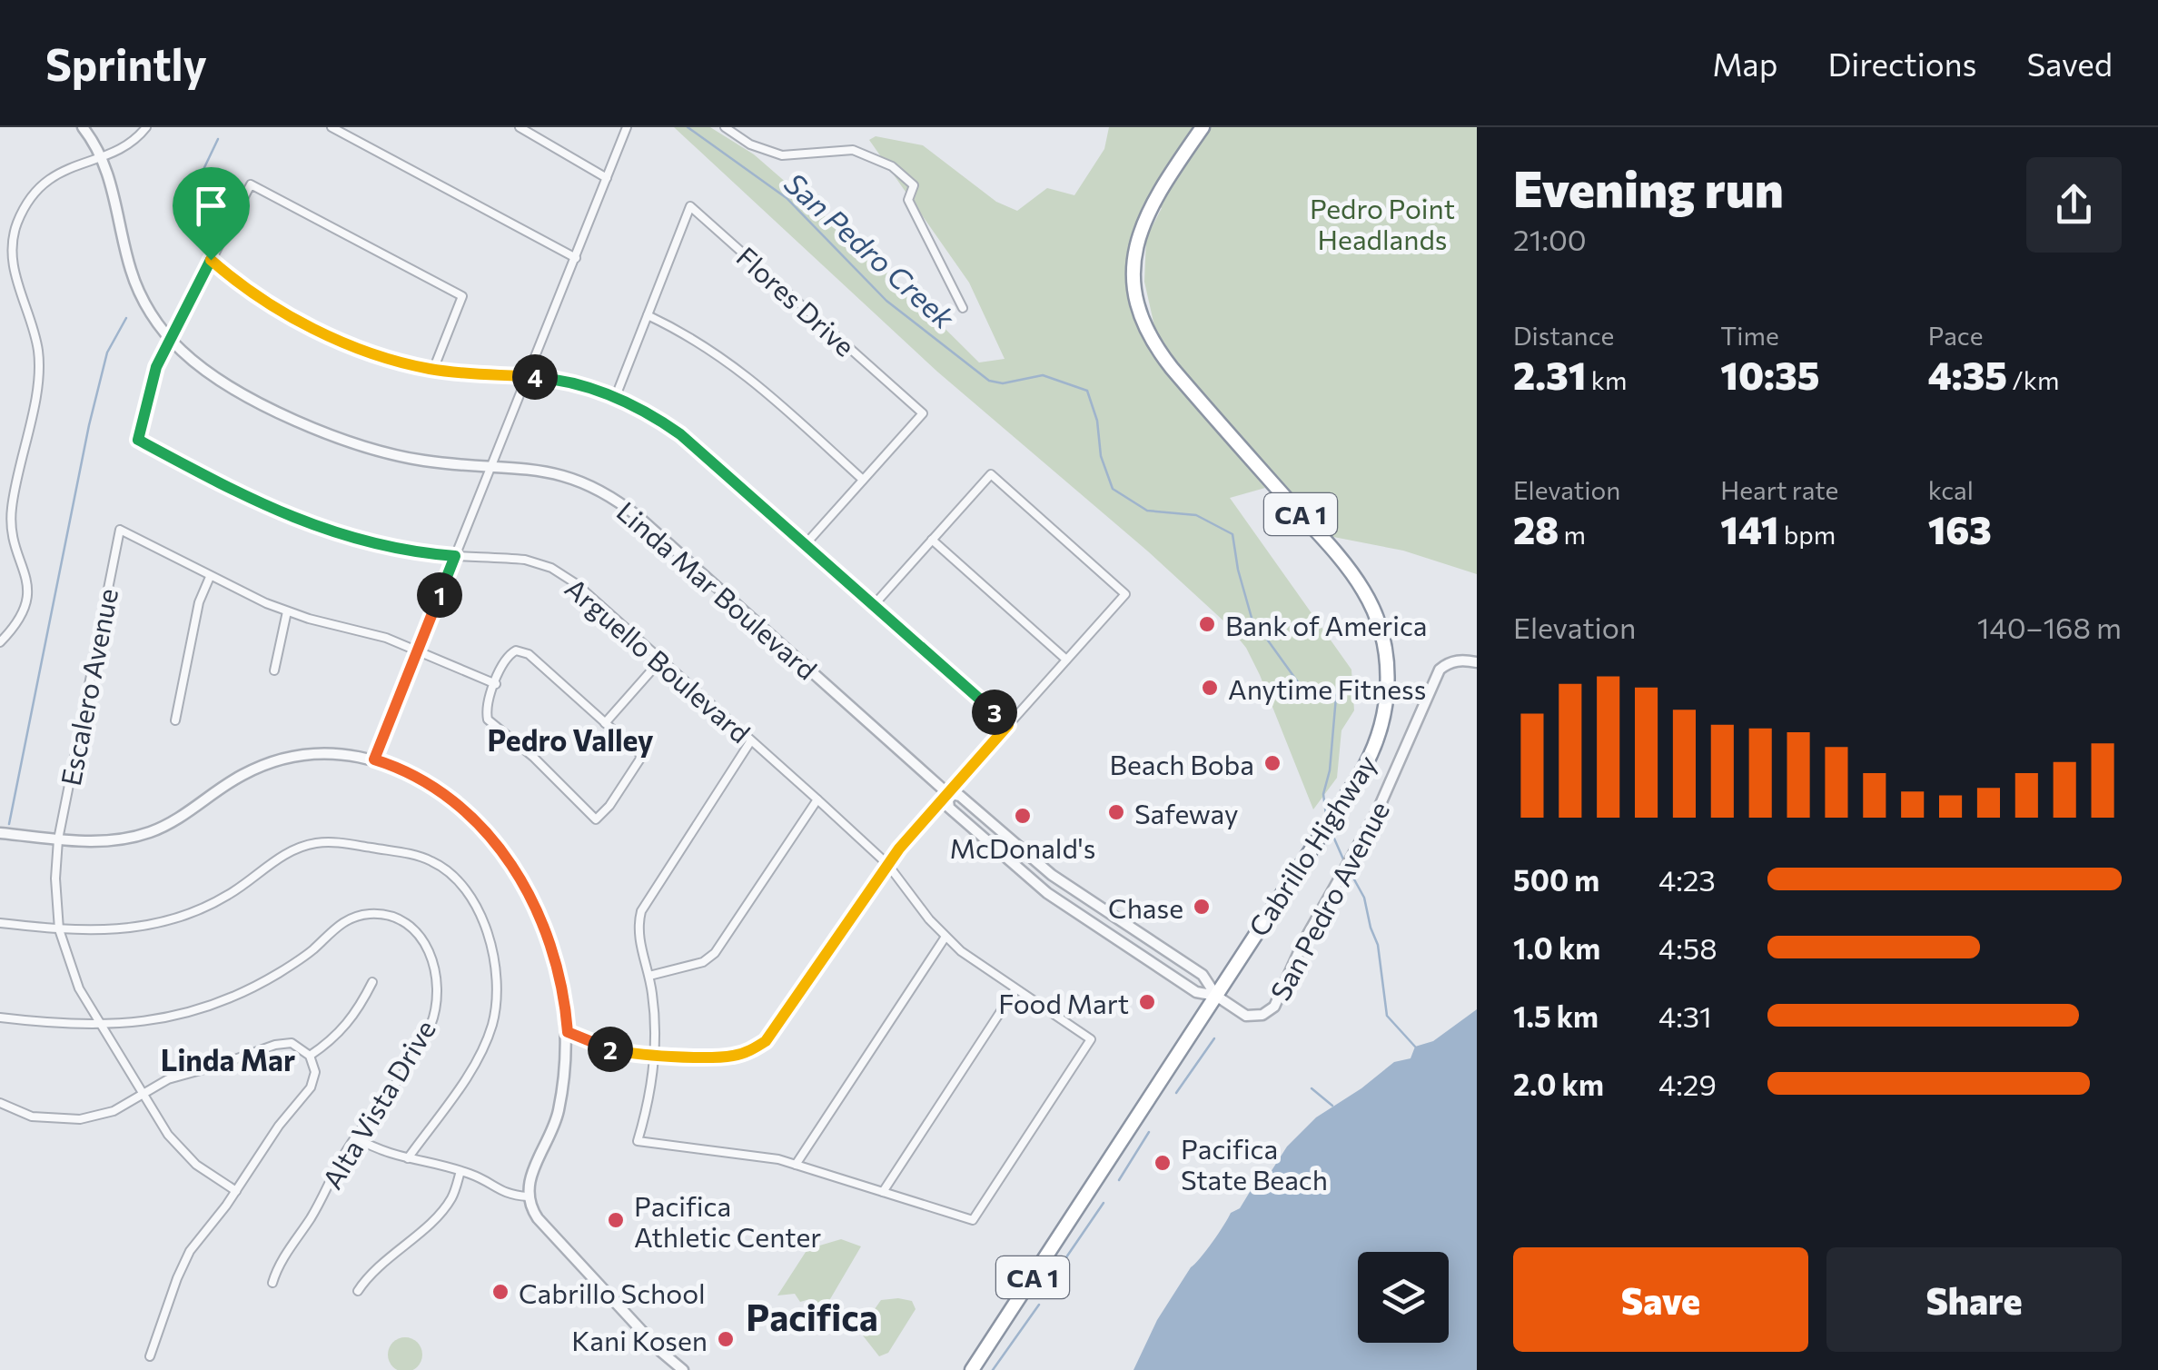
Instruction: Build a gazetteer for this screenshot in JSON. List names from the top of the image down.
{
  "streets": {
    "highway": ["CA 1", "Cabrillo Highway"],
    "street": [
      "Flores Drive",
      "Linda Mar Boulevard",
      "Arguello Boulevard",
      "Escalero Avenue",
      "San Pedro Avenue",
      "Alta Vista Drive"
    ]
  },
  "crossings": [
    ["Linda Mar Boulevard", "Arguello Boulevard"],
    ["Linda Mar Boulevard", "Cabrillo Highway"],
    ["Linda Mar Boulevard", "San Pedro Avenue"],
    ["Escalero Avenue", "Alta Vista Drive"],
    ["Cabrillo Highway", "San Pedro Avenue"]
  ],
  "districts": ["Pedro Valley", "Linda Mar", "Pacifica"],
  "water": ["San Pedro Creek"],
  "parks": ["Pedro Point Headlands"],
  "places": [
    "Bank of America",
    "Anytime Fitness",
    "Beach Boba",
    "Safeway",
    "McDonald's",
    "Chase",
    "Food Mart",
    "Pacifica State Beach",
    "Pacifica Athletic Center",
    "Cabrillo School",
    "Kani Kosen"
  ],
  "page": {
    "header": "Sprintly",
    "nav": ["Map", "Directions", "Saved"],
    "heading": ["Evening run", "21:00"],
    "stats": [
      ["Distance", "2.31 km"],
      ["Time", "10:35"],
      ["Pace", "4:35 /km"],
      ["Elevation", "28 m"],
      ["Heart rate", "141 bpm"],
      ["kcal", "163"]
    ],
    "pins": [
      "4",
      "1",
      "3",
      "2"
    ],
    "chart": ["Elevation", "140–168 m"],
    "list": [
      {
        "name": "500 m",
        "note": "4:23"
      },
      {
        "name": "1.0 km",
        "note": "4:58"
      },
      {
        "name": "1.5 km",
        "note": "4:31"
      },
      {
        "name": "2.0 km",
        "note": "4:29"
      }
    ],
    "buttons": ["Save", "Share"]
  }
}
